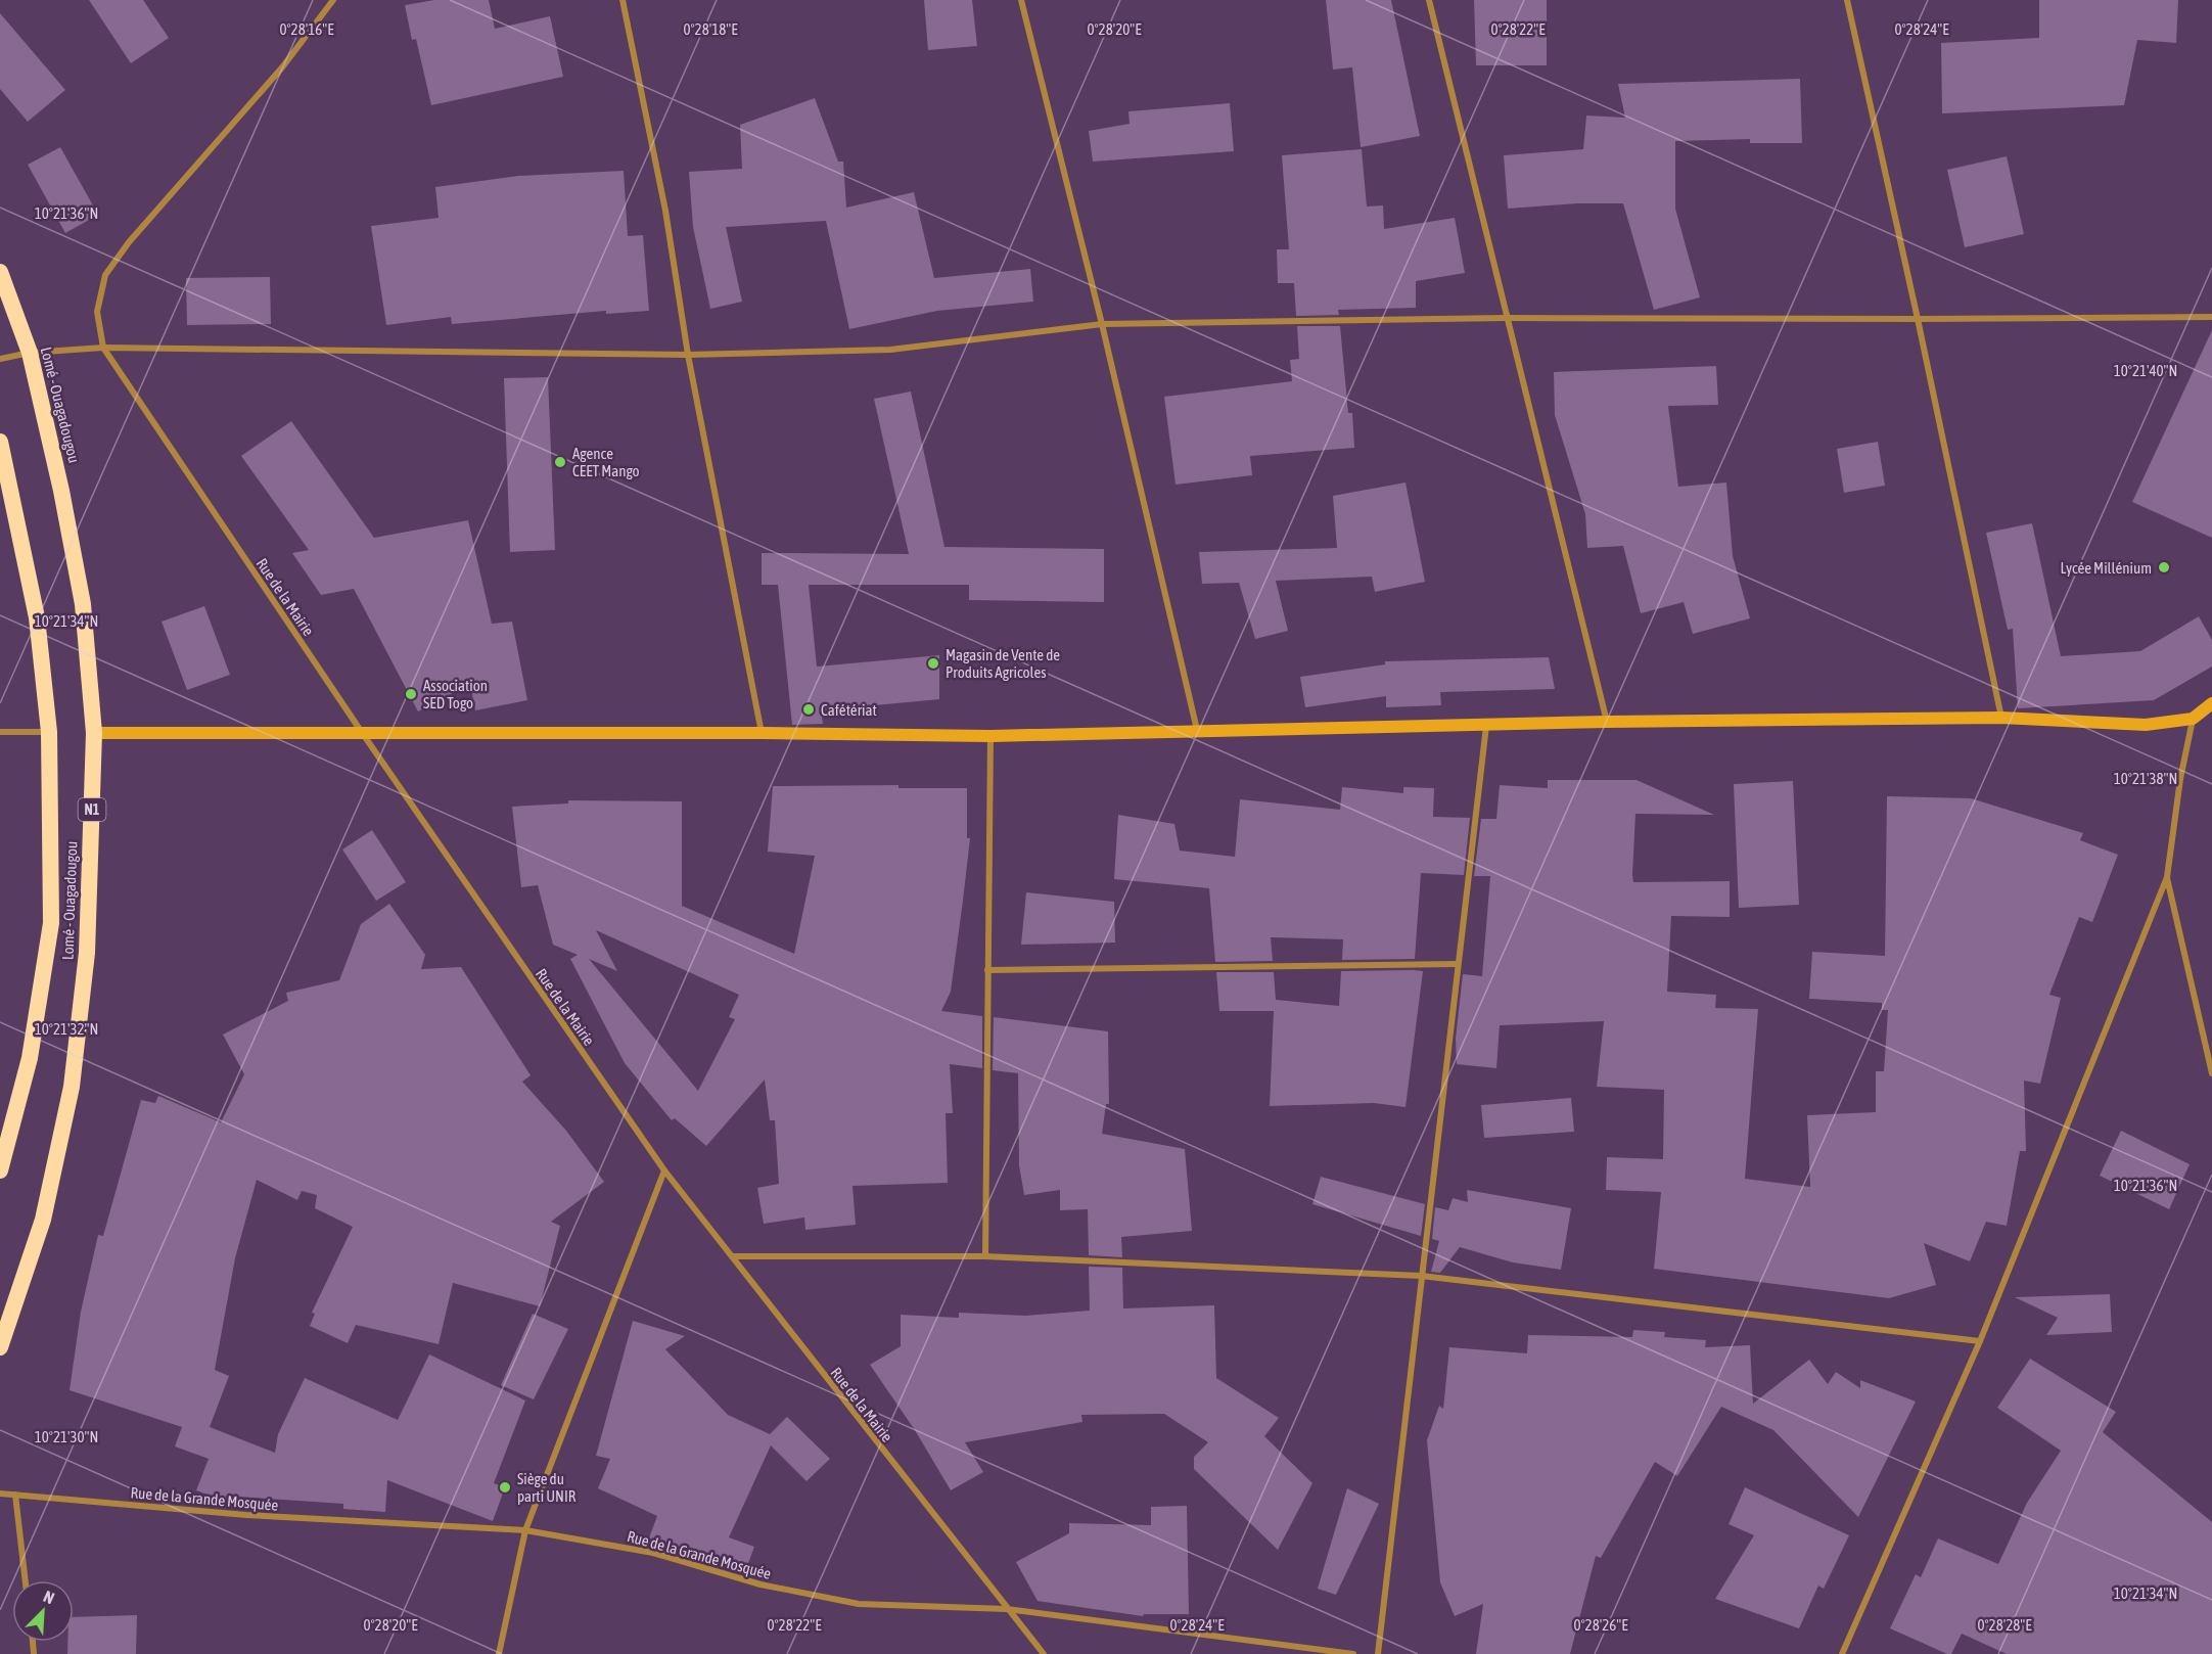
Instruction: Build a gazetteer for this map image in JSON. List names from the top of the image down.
{
  "streets": {
    "highway": ["Lomé - Ouagadougou", "N1"],
    "street": ["Rue de la Mairie", "Rue de la Grande Mosquée"]
  },
  "crossings": [
    ["Rue de la Mairie", "Rue de la Grande Mosquée"]
  ],
  "places": [
    "Agence CEET Mango",
    "Lycée Millénium",
    "Magasin de Vente de Produits Agricoles",
    "Association SED Togo",
    "Cafétériat",
    "Siège du parti UNIR"
  ],
  "north": "top right",
  "coordinates": [
    "0°28'16\"E",
    "0°28'20\"E",
    "0°28'22\"E",
    "0°28'18\"E",
    "0°28'24\"E",
    "10°21'36\"N",
    "10°21'40\"N",
    "10°21'34\"N",
    "10°21'38\"N",
    "10°21'32\"N",
    "10°21'30\"N",
    "0°28'26\"E",
    "0°28'28\"E"
  ]
}
